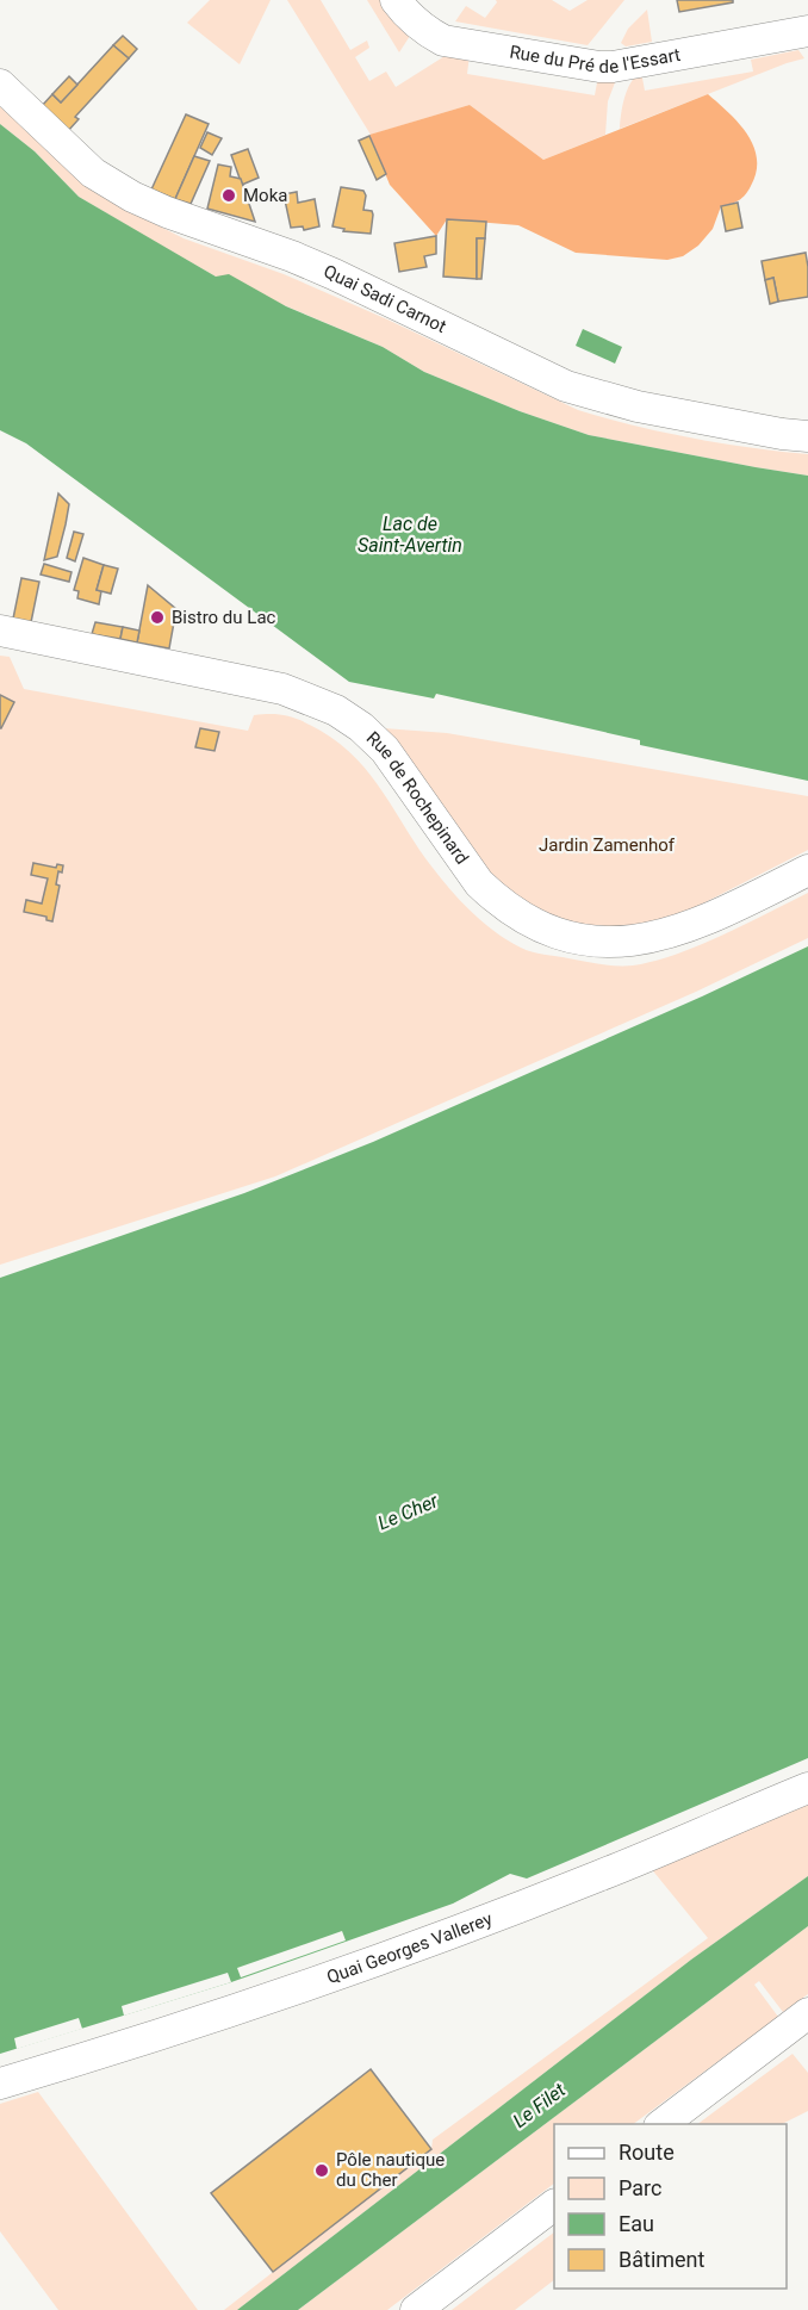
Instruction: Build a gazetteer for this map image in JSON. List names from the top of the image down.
{
  "streets": {
    "street": [
      "Rue du Pré de l'Essart",
      "Quai Sadi Carnot",
      "Rue de Rochepinard",
      "Quai Georges Vallerey"
    ]
  },
  "water": ["Lac de Saint-Avertin", "Le Cher", "Le Filet"],
  "parks": ["Jardin Zamenhof"],
  "places": ["Moka", "Bistro du Lac", "Pôle nautique du Cher"],
  "legend": [
    "Route",
    "Parc",
    "Eau",
    "Bâtiment"
  ]
}
